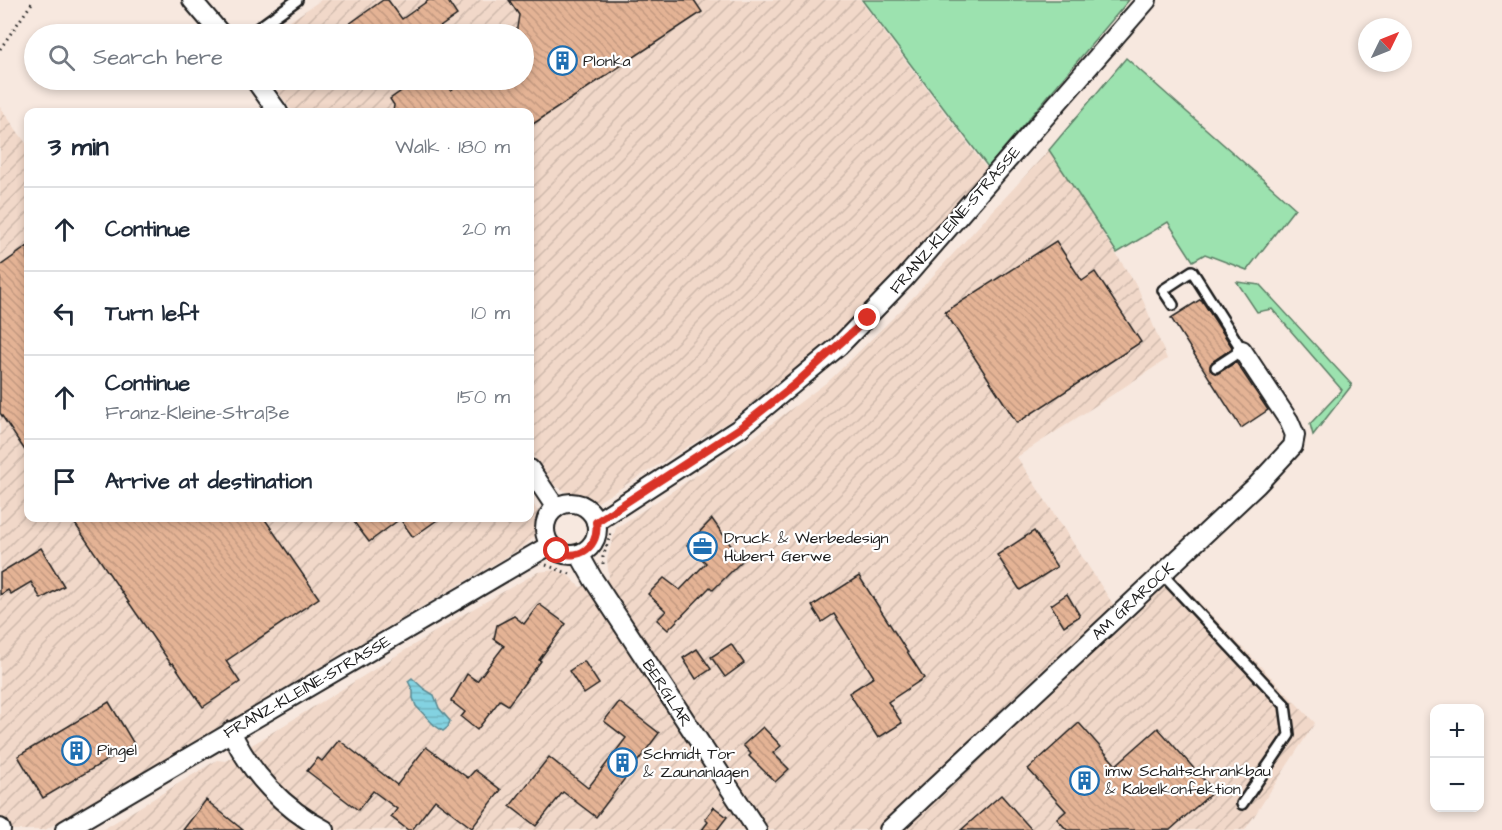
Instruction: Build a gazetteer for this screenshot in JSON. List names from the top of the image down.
{
  "streets": {
    "street": ["FRANZ-KLEINE-STRASSE", "AM GRAROCK", "BERGLAR"]
  },
  "crossings": [
    ["FRANZ-KLEINE-STRASSE", "BERGLAR"]
  ],
  "places": {
    "building": [
      "Plonka",
      "Pingel",
      "Schmidt Tor & Zaunanlagen",
      "imw Schaltschrankbau & Kabelkonfektion"
    ],
    "office": ["Druck & Werbedesign Hubert Gerwe"]
  },
  "north": "top right",
  "page": {
    "search": "Search here",
    "heading": ["3 min", "Walk · 180 m"],
    "list": [
      ["Continue", "20 m"],
      ["Turn left", "10 m"],
      ["Continue", "Franz-Kleine-Straße", "150 m"],
      "Arrive at destination"
    ],
    "map_buttons": ["+", "−"]
  }
}
